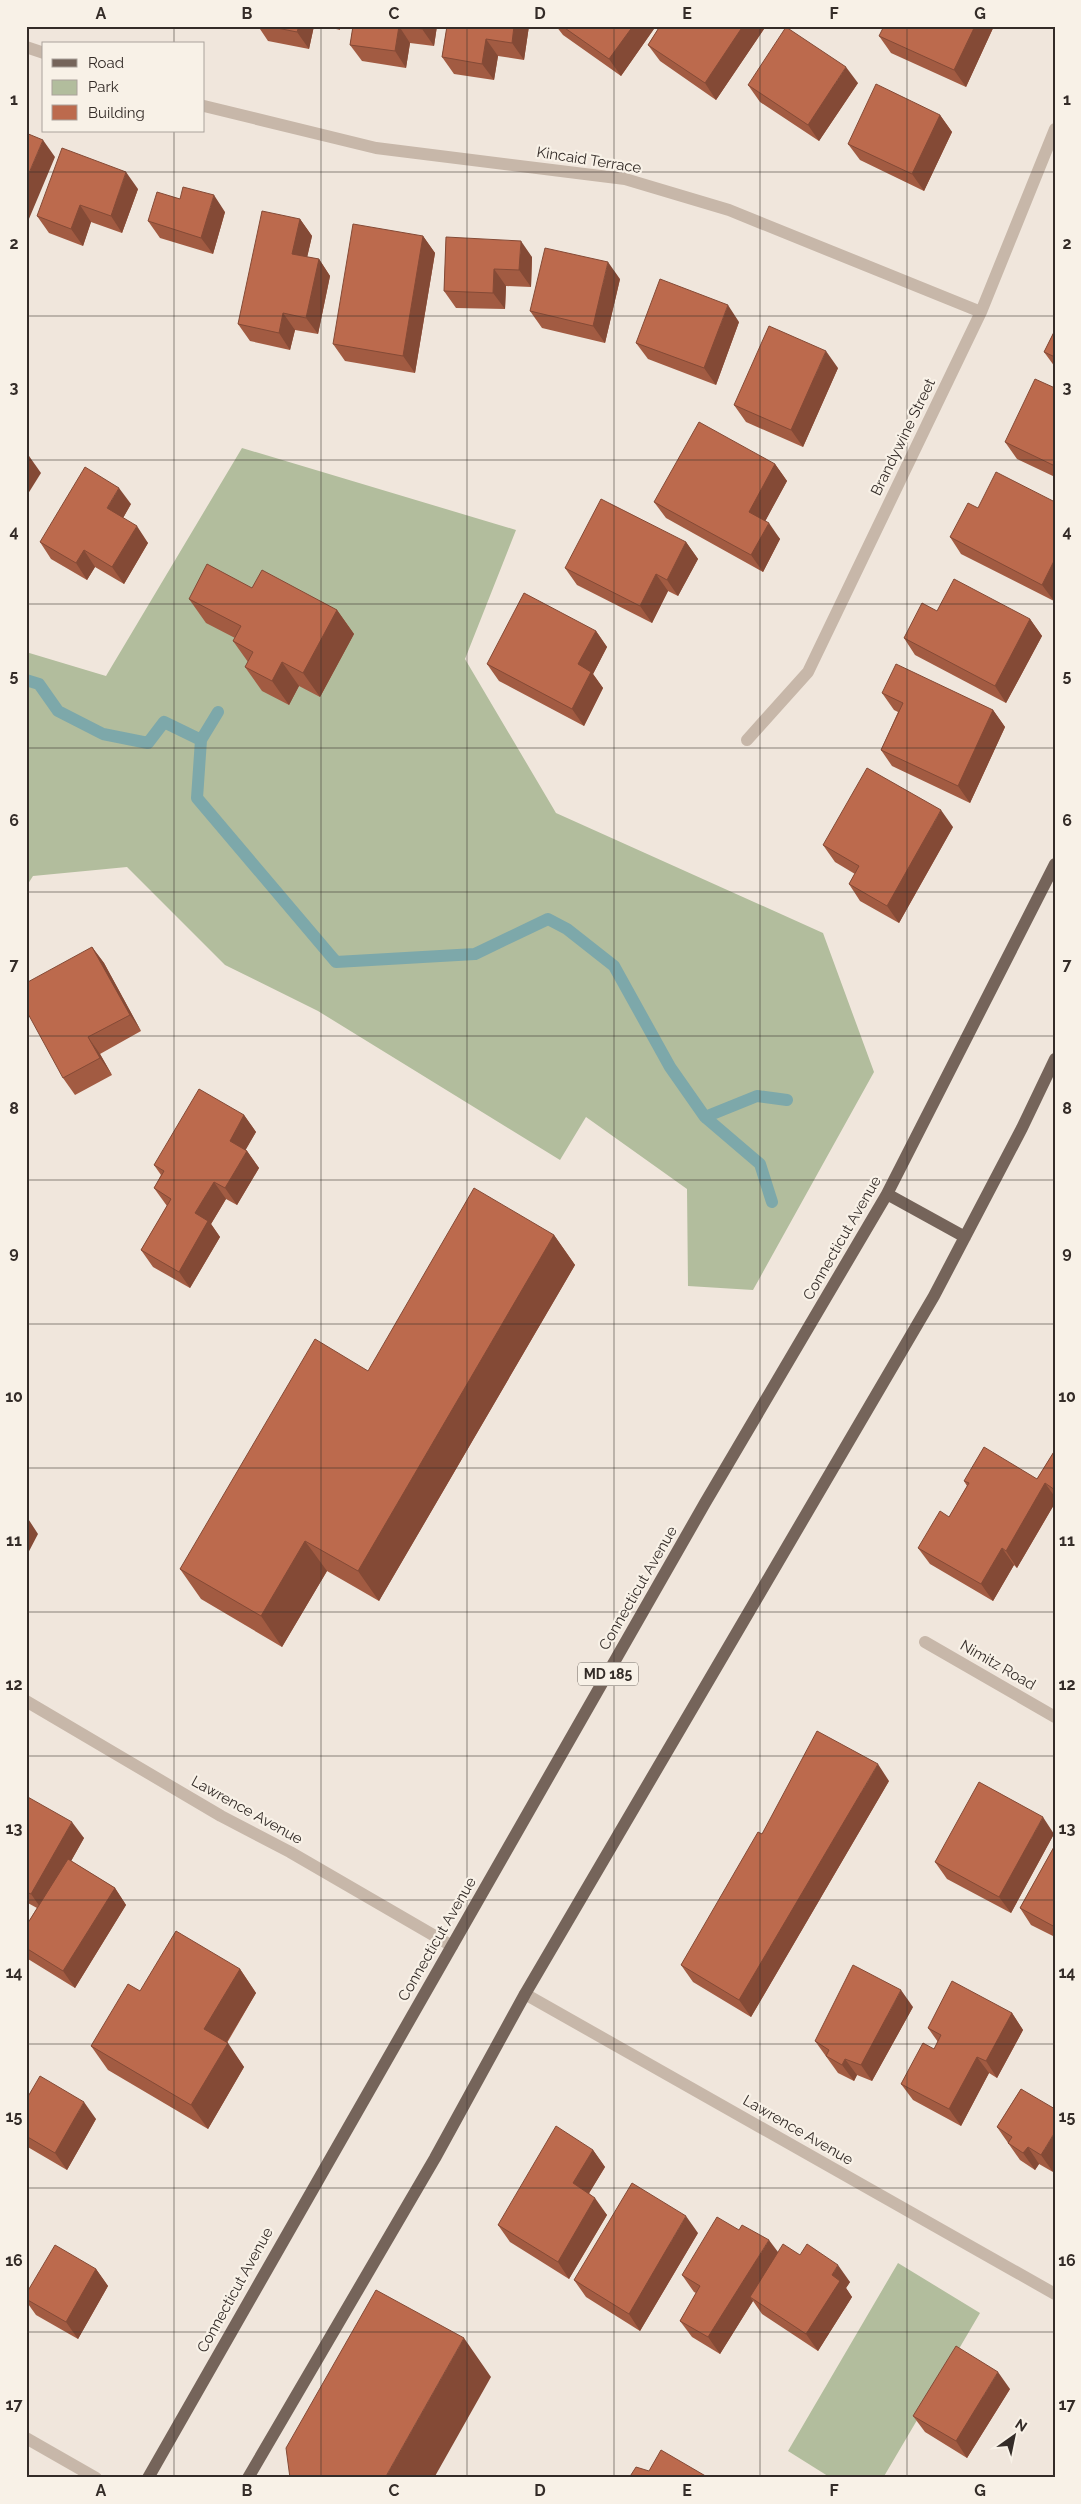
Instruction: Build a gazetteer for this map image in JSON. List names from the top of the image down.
{
  "streets": {
    "main road": ["Connecticut Avenue", "MD 185"],
    "street": [
      "Kincaid Terrace",
      "Brandywine Street",
      "Nimitz Road",
      "Lawrence Avenue"
    ]
  },
  "crossings": [
    ["Kincaid Terrace", "Brandywine Street"],
    ["Connecticut Avenue", "Lawrence Avenue"]
  ],
  "legend": ["Road", "Park", "Building"],
  "north": "top right",
  "grid": {
    "columns": [
      "A",
      "B",
      "C",
      "D",
      "E",
      "F",
      "G"
    ],
    "rows": [
      "1",
      "2",
      "3",
      "4",
      "5",
      "6",
      "7",
      "8",
      "9",
      "10",
      "11",
      "12",
      "13",
      "14",
      "15",
      "16",
      "17"
    ]
  }
}
